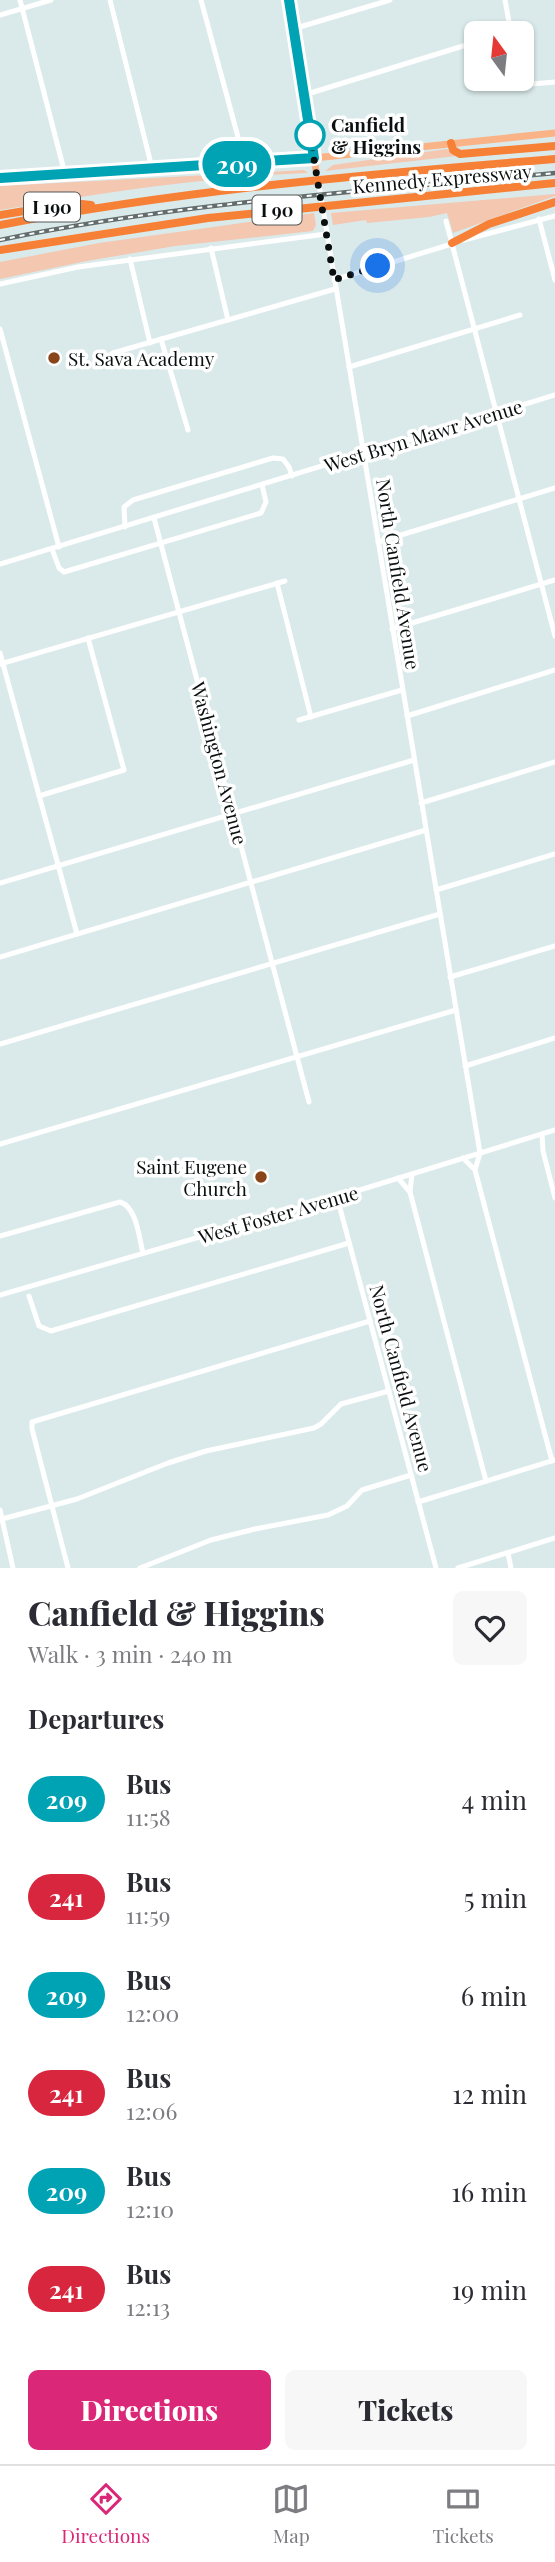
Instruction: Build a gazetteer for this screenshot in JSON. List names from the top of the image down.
{
  "streets": {
    "highway": ["Kennedy Expressway", "I 190", "I 90"],
    "main road": ["North Canfield Avenue"],
    "street": ["West Bryn Mawr Avenue", "Washington Avenue", "West Foster Avenue"]
  },
  "crossings": [
    ["Kennedy Expressway", "I 190"],
    ["Kennedy Expressway", "I 90"],
    ["I 190", "I 90"],
    ["West Bryn Mawr Avenue", "North Canfield Avenue"],
    ["West Bryn Mawr Avenue", "Washington Avenue"],
    ["North Canfield Avenue", "West Foster Avenue"]
  ],
  "places": ["Canfield & Higgins", "St. Sava Academy", "Saint Eugene Church"],
  "lines": ["bus line 209"],
  "north": "top",
  "page": {
    "on_map": "209",
    "heading": [
      ["Canfield & Higgins", "Walk · 3 min · 240 m"],
      "Departures"
    ],
    "list": [
      {
        "mark": "209",
        "name": "Bus",
        "note": "11:58",
        "value": "4 min"
      },
      {
        "mark": "241",
        "name": "Bus",
        "note": "11:59",
        "value": "5 min"
      },
      {
        "mark": "209",
        "name": "Bus",
        "note": "12:00",
        "value": "6 min"
      },
      {
        "mark": "241",
        "name": "Bus",
        "note": "12:06",
        "value": "12 min"
      },
      {
        "mark": "209",
        "name": "Bus",
        "note": "12:10",
        "value": "16 min"
      },
      {
        "mark": "241",
        "name": "Bus",
        "note": "12:13",
        "value": "19 min"
      }
    ],
    "buttons": ["Directions", "Tickets"],
    "tabs": ["Directions", "Map", "Tickets"]
  }
}
